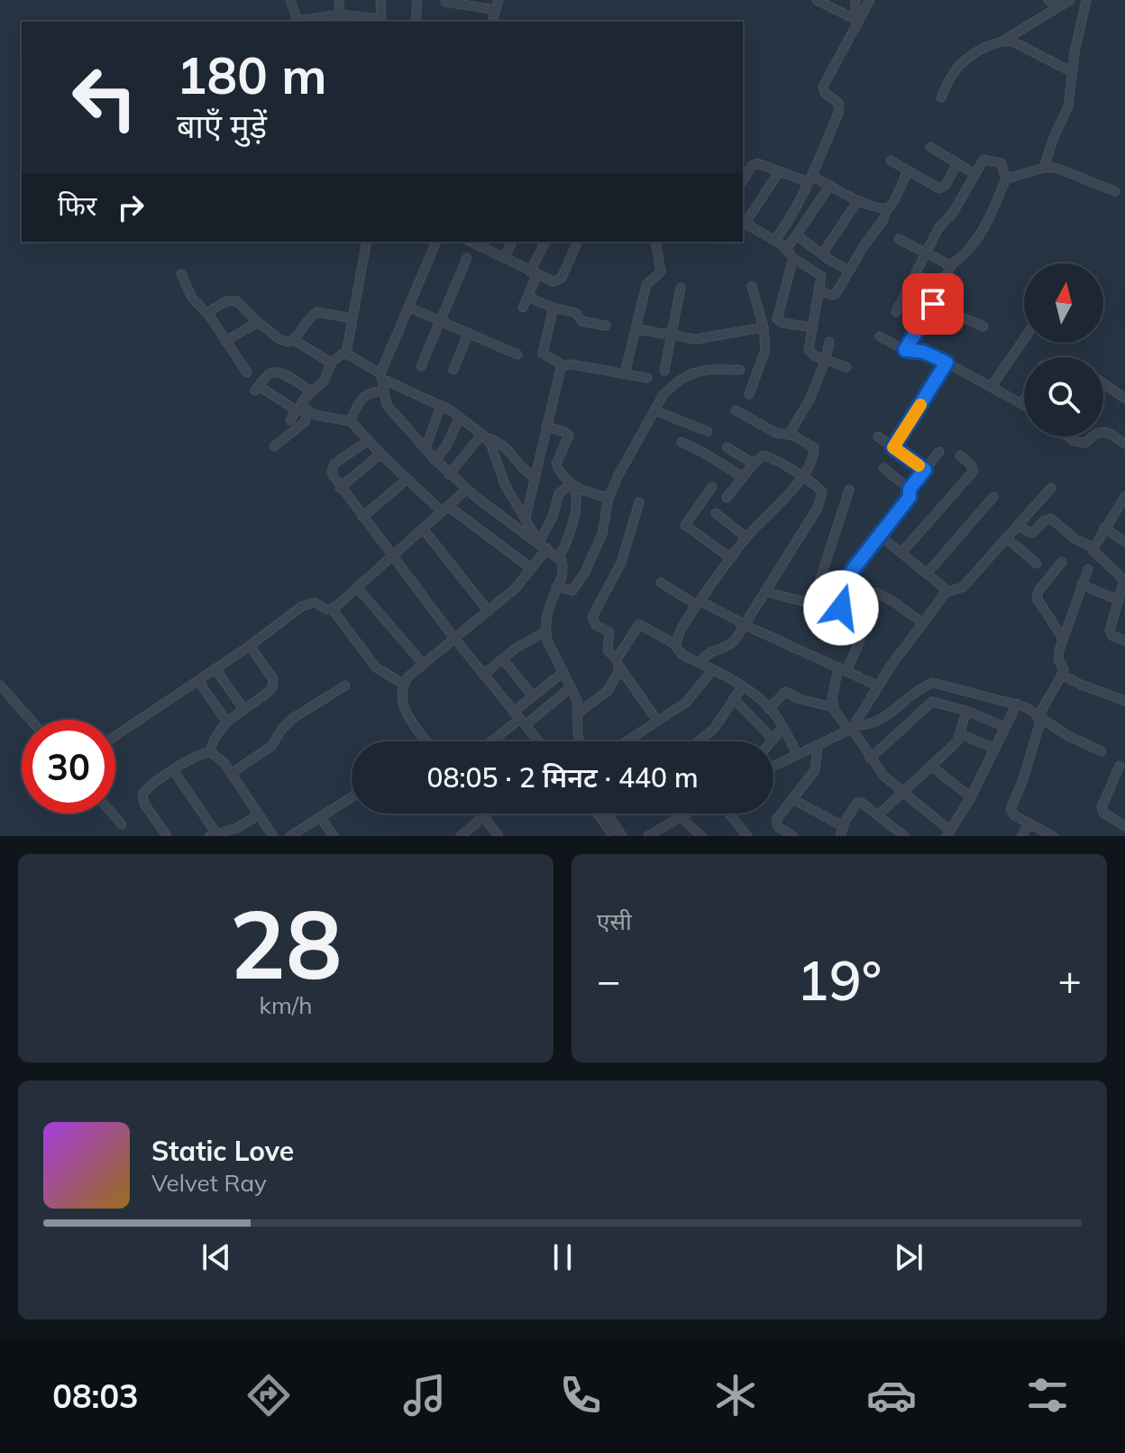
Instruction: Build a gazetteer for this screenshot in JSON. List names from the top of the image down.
{
  "north": "top",
  "page": {
    "turn": ["180 m", "बाएँ मुड़ें"],
    "then": "फिर",
    "limit": "30",
    "trip": "08:05 · 2 मिनट · 440 m",
    "tile": [
      ["28", "km/h"],
      "एसी"
    ],
    "heat": ["−", "19°", "+"],
    "song": ["Static Love", "Velvet Ray"],
    "tabs": "08:03"
  }
}
